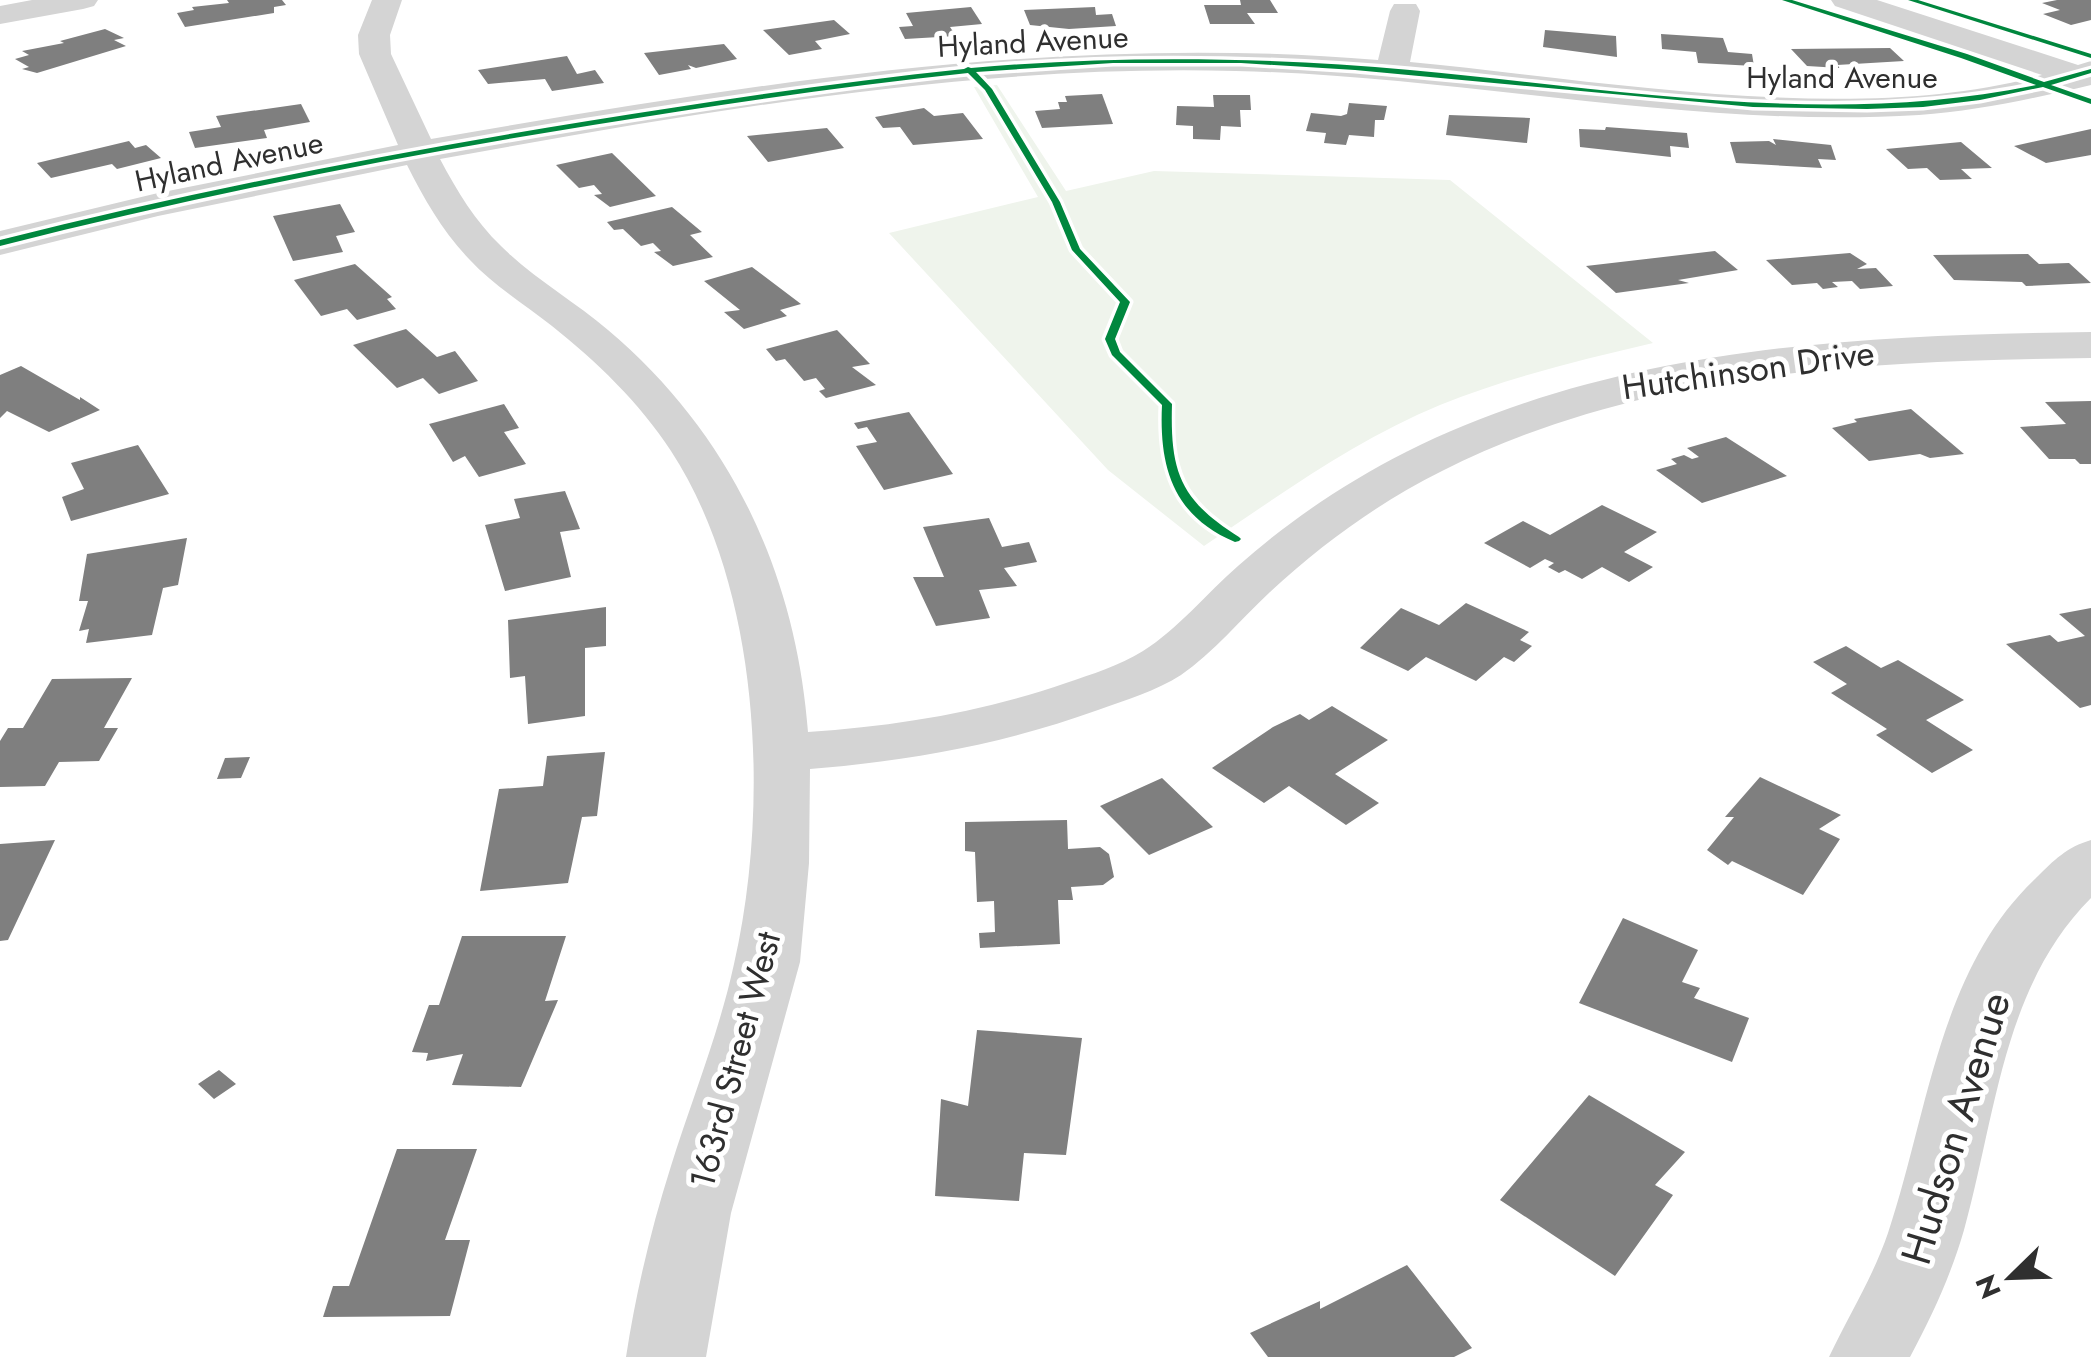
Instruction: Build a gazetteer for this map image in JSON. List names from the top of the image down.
{
  "streets": {
    "street": [
      "Hyland Avenue",
      "Hutchinson Drive",
      "163rd Street West",
      "Hudson Avenue"
    ]
  },
  "crossings": [
    ["Hyland Avenue", "163rd Street West"],
    ["Hutchinson Drive", "163rd Street West"]
  ],
  "north": "bottom left"
}
